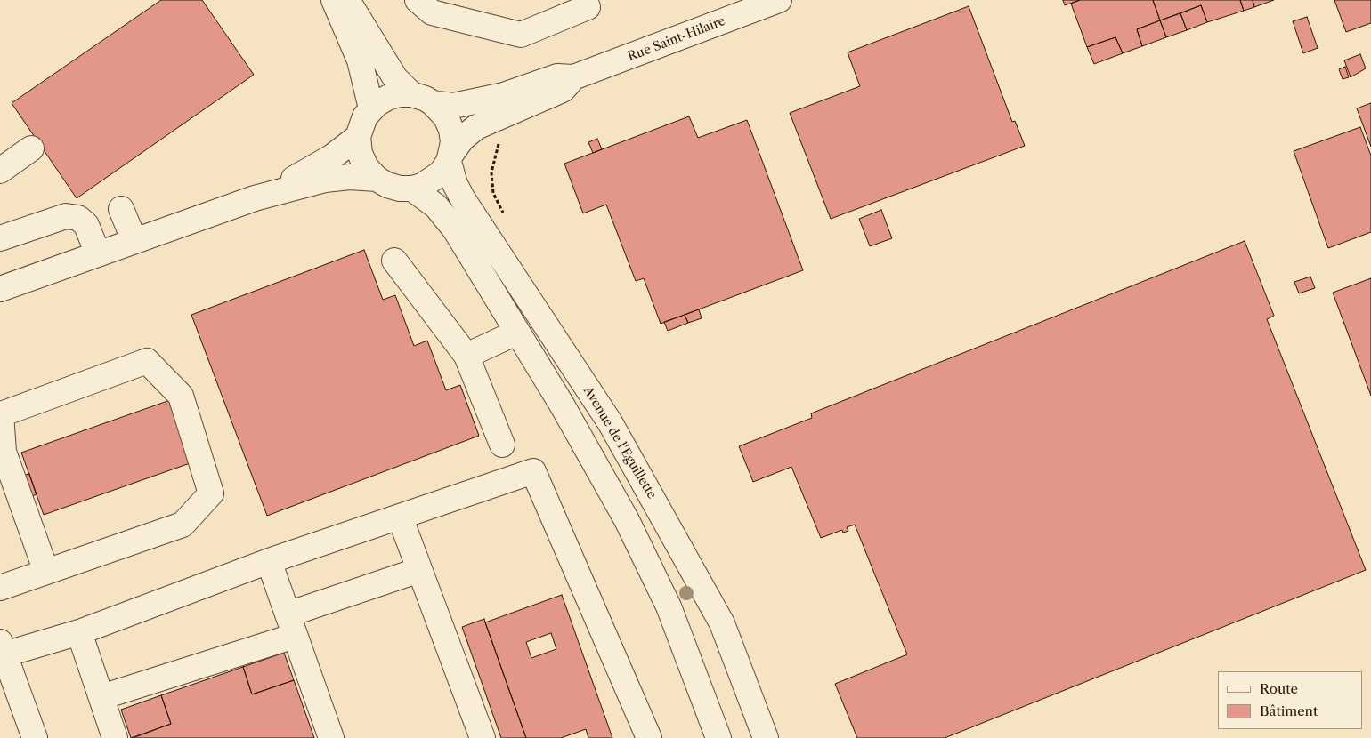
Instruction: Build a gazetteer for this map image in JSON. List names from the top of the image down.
{
  "streets": {
    "street": ["Rue Saint-Hilaire", "Avenue de l'Eguillette"]
  },
  "crossings": [
    ["Rue Saint-Hilaire", "Avenue de l'Eguillette"]
  ],
  "legend": ["Route", "Bâtiment"]
}
